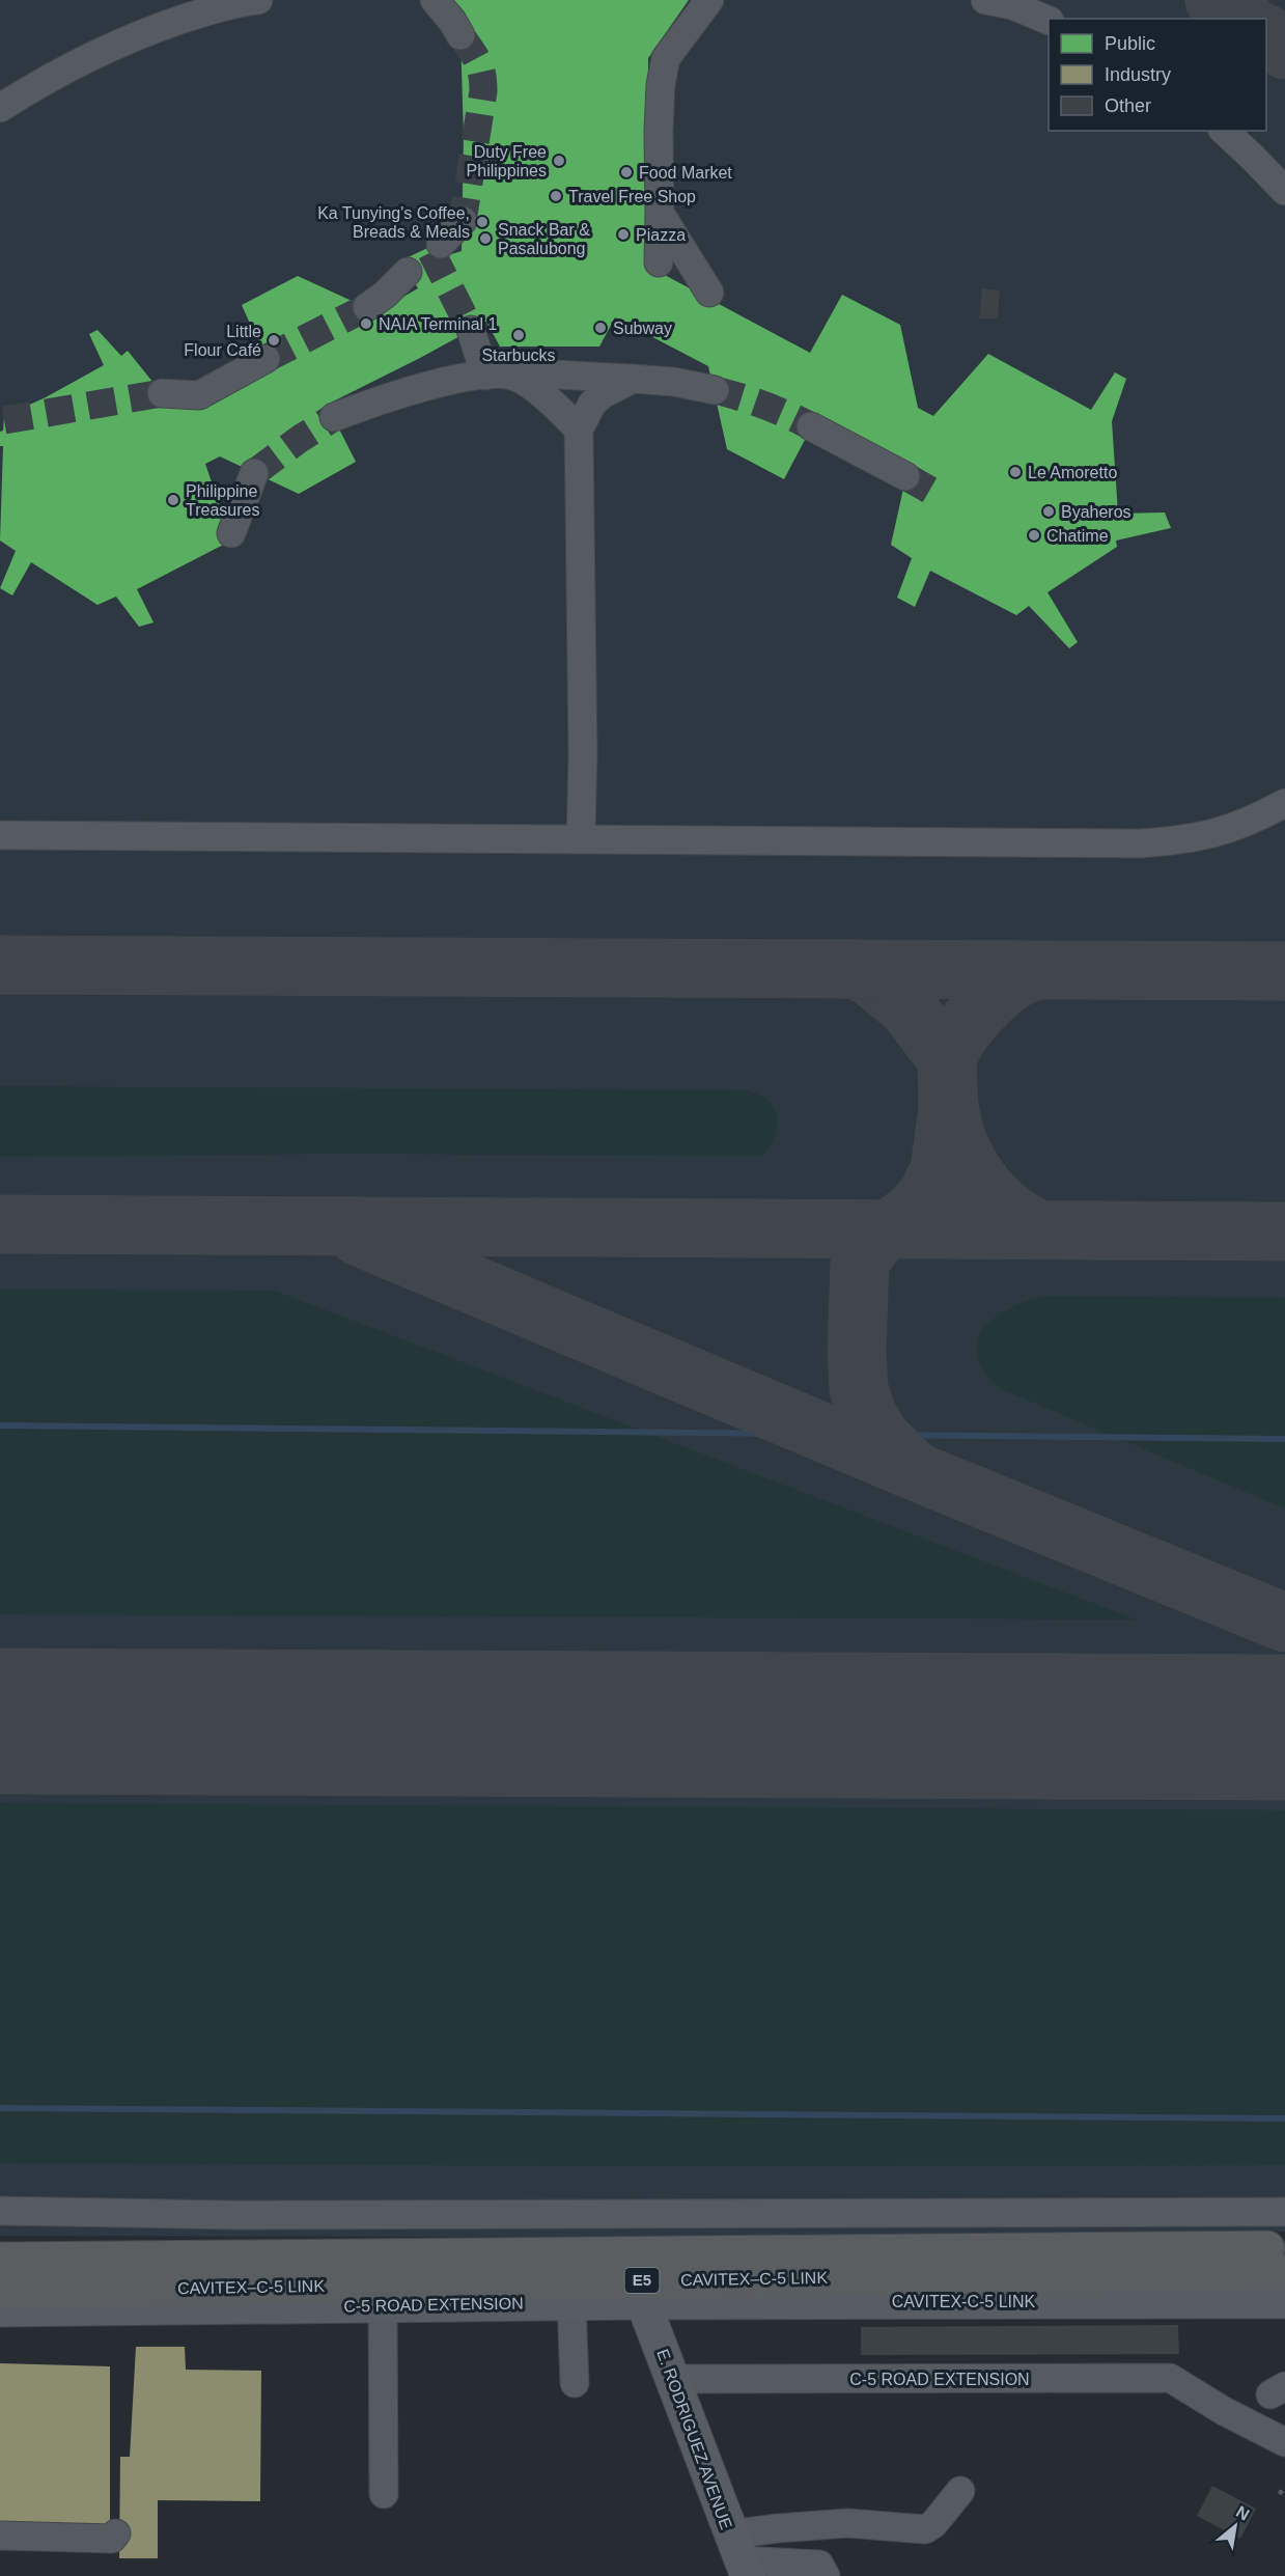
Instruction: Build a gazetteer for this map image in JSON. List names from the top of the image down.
{
  "streets": {
    "highway": ["CAVITEX–C-5 LINK", "E5"],
    "main road": ["CAVITEX-C-5 LINK", "C-5 ROAD EXTENSION", "E. RODRIGUEZ AVENUE"]
  },
  "crossings": [
    ["CAVITEX-C-5 LINK", "C-5 ROAD EXTENSION"],
    ["CAVITEX-C-5 LINK", "E. RODRIGUEZ AVENUE"],
    ["C-5 ROAD EXTENSION", "E. RODRIGUEZ AVENUE"]
  ],
  "places": [
    "Duty Free Philippines",
    "Food Market",
    "Travel Free Shop",
    "Ka Tunying's Coffee, Breads & Meals",
    "Piazza",
    "Snack Bar & Pasalubong",
    "NAIA Terminal 1",
    "Subway",
    "Starbucks",
    "Little Flour Café",
    "Le Amoretto",
    "Philippine Treasures",
    "Byaheros",
    "Chatime"
  ],
  "legend": ["Public", "Industry", "Other"],
  "north": "top right"
}
